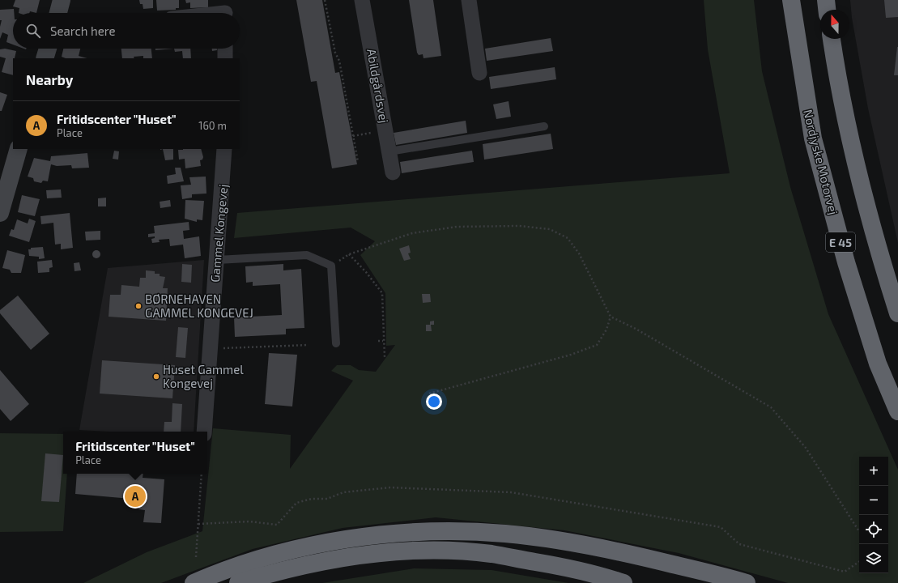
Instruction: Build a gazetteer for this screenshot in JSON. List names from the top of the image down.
{
  "streets": {
    "highway": ["Nordjyske Motorvej", "E 45"],
    "street": ["Abildgårdsvej", "Gammel Kongevej"]
  },
  "places": ["BØRNEHAVEN GAMMEL KONGEVEJ", "Huset Gammel Kongevej"],
  "north": "top",
  "page": {
    "search": "Search here",
    "heading": "Nearby",
    "list": [
      {
        "mark": "A",
        "name": "Fritidscenter \"Huset\"",
        "note": "Place",
        "value": "160 m"
      }
    ],
    "popup": ["Fritidscenter \"Huset\"", "Place"],
    "map_buttons": ["+", "−"],
    "pins": "A"
  }
}
